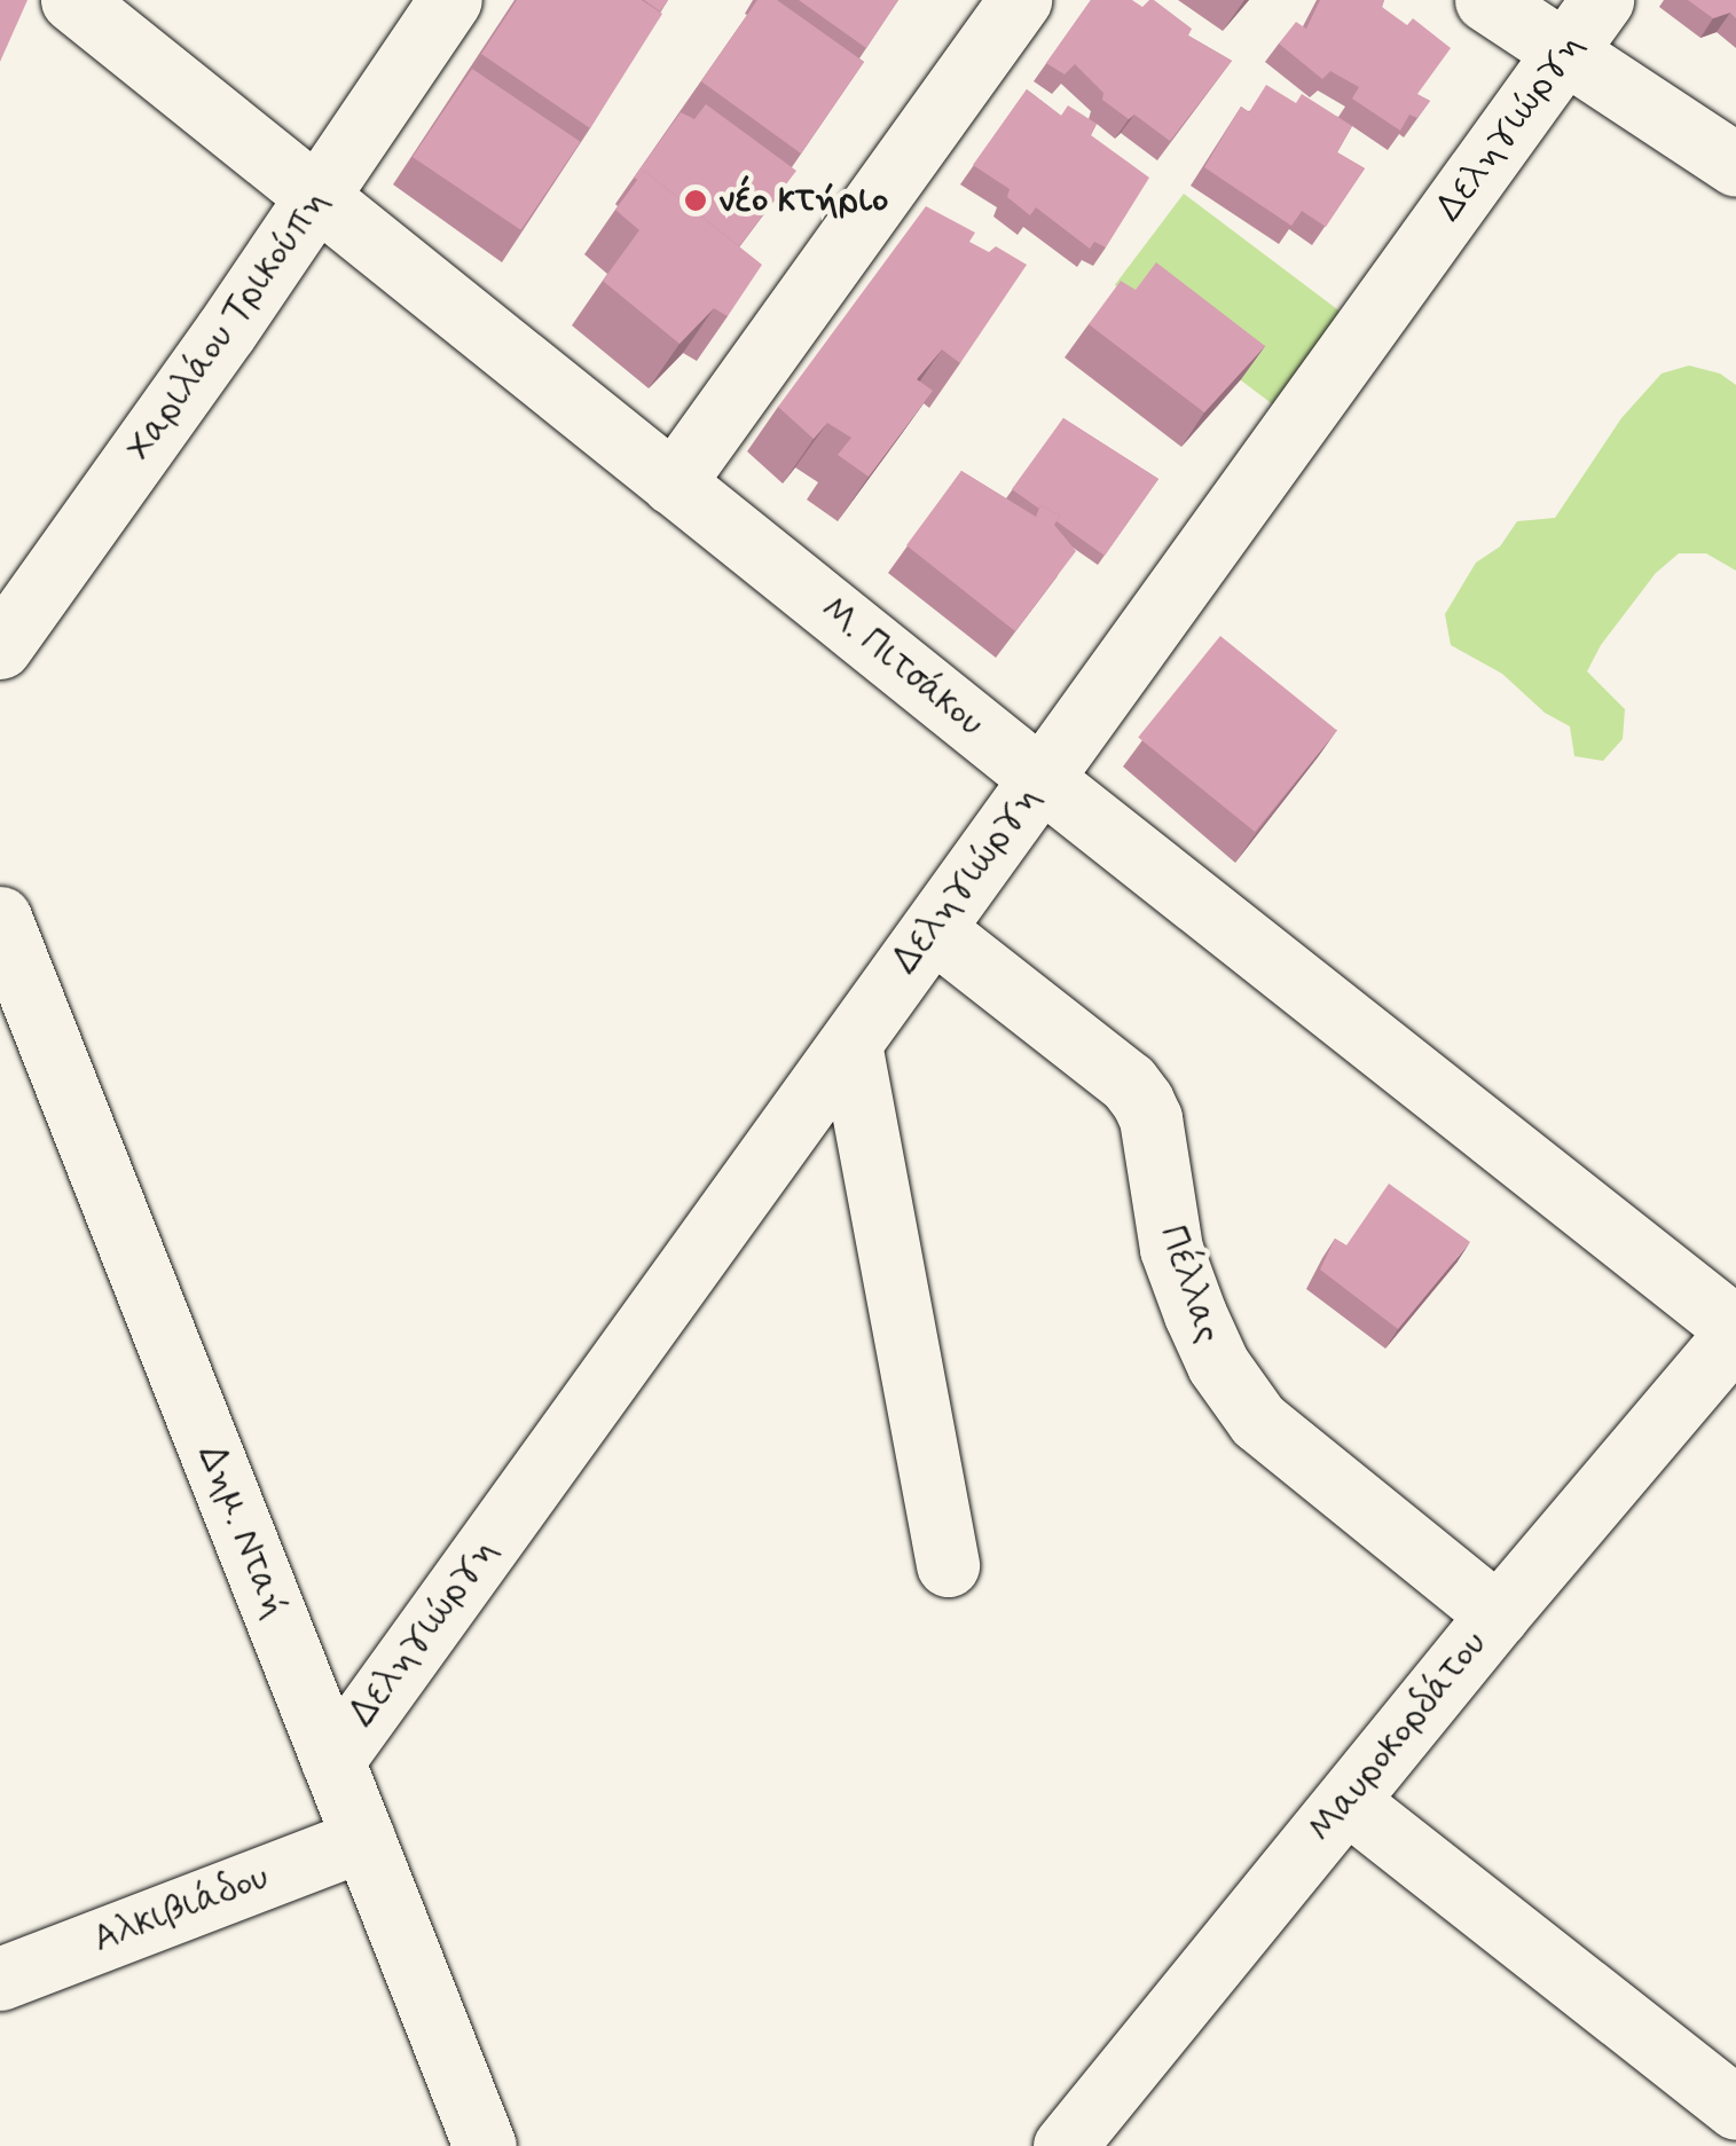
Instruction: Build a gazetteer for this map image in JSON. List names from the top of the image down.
{
  "streets": {
    "street": [
      "Δεληγιώργη",
      "Χαριλάου Τρικούπη",
      "Μ. Πιτσάκου",
      "Πέλλας",
      "Δημ. Νταή",
      "Μαυροκορδάτου",
      "Αλκιβιάδου"
    ]
  },
  "crossings": [
    ["Δεληγιώργη", "Μ. Πιτσάκου"],
    ["Δεληγιώργη", "Πέλλας"],
    ["Δεληγιώργη", "Δημ. Νταή"],
    ["Χαριλάου Τρικούπη", "Μ. Πιτσάκου"],
    ["Μ. Πιτσάκου", "Μαυροκορδάτου"],
    ["Πέλλας", "Μαυροκορδάτου"],
    ["Δημ. Νταή", "Αλκιβιάδου"]
  ],
  "places": ["νέο κτήριο"]
}
